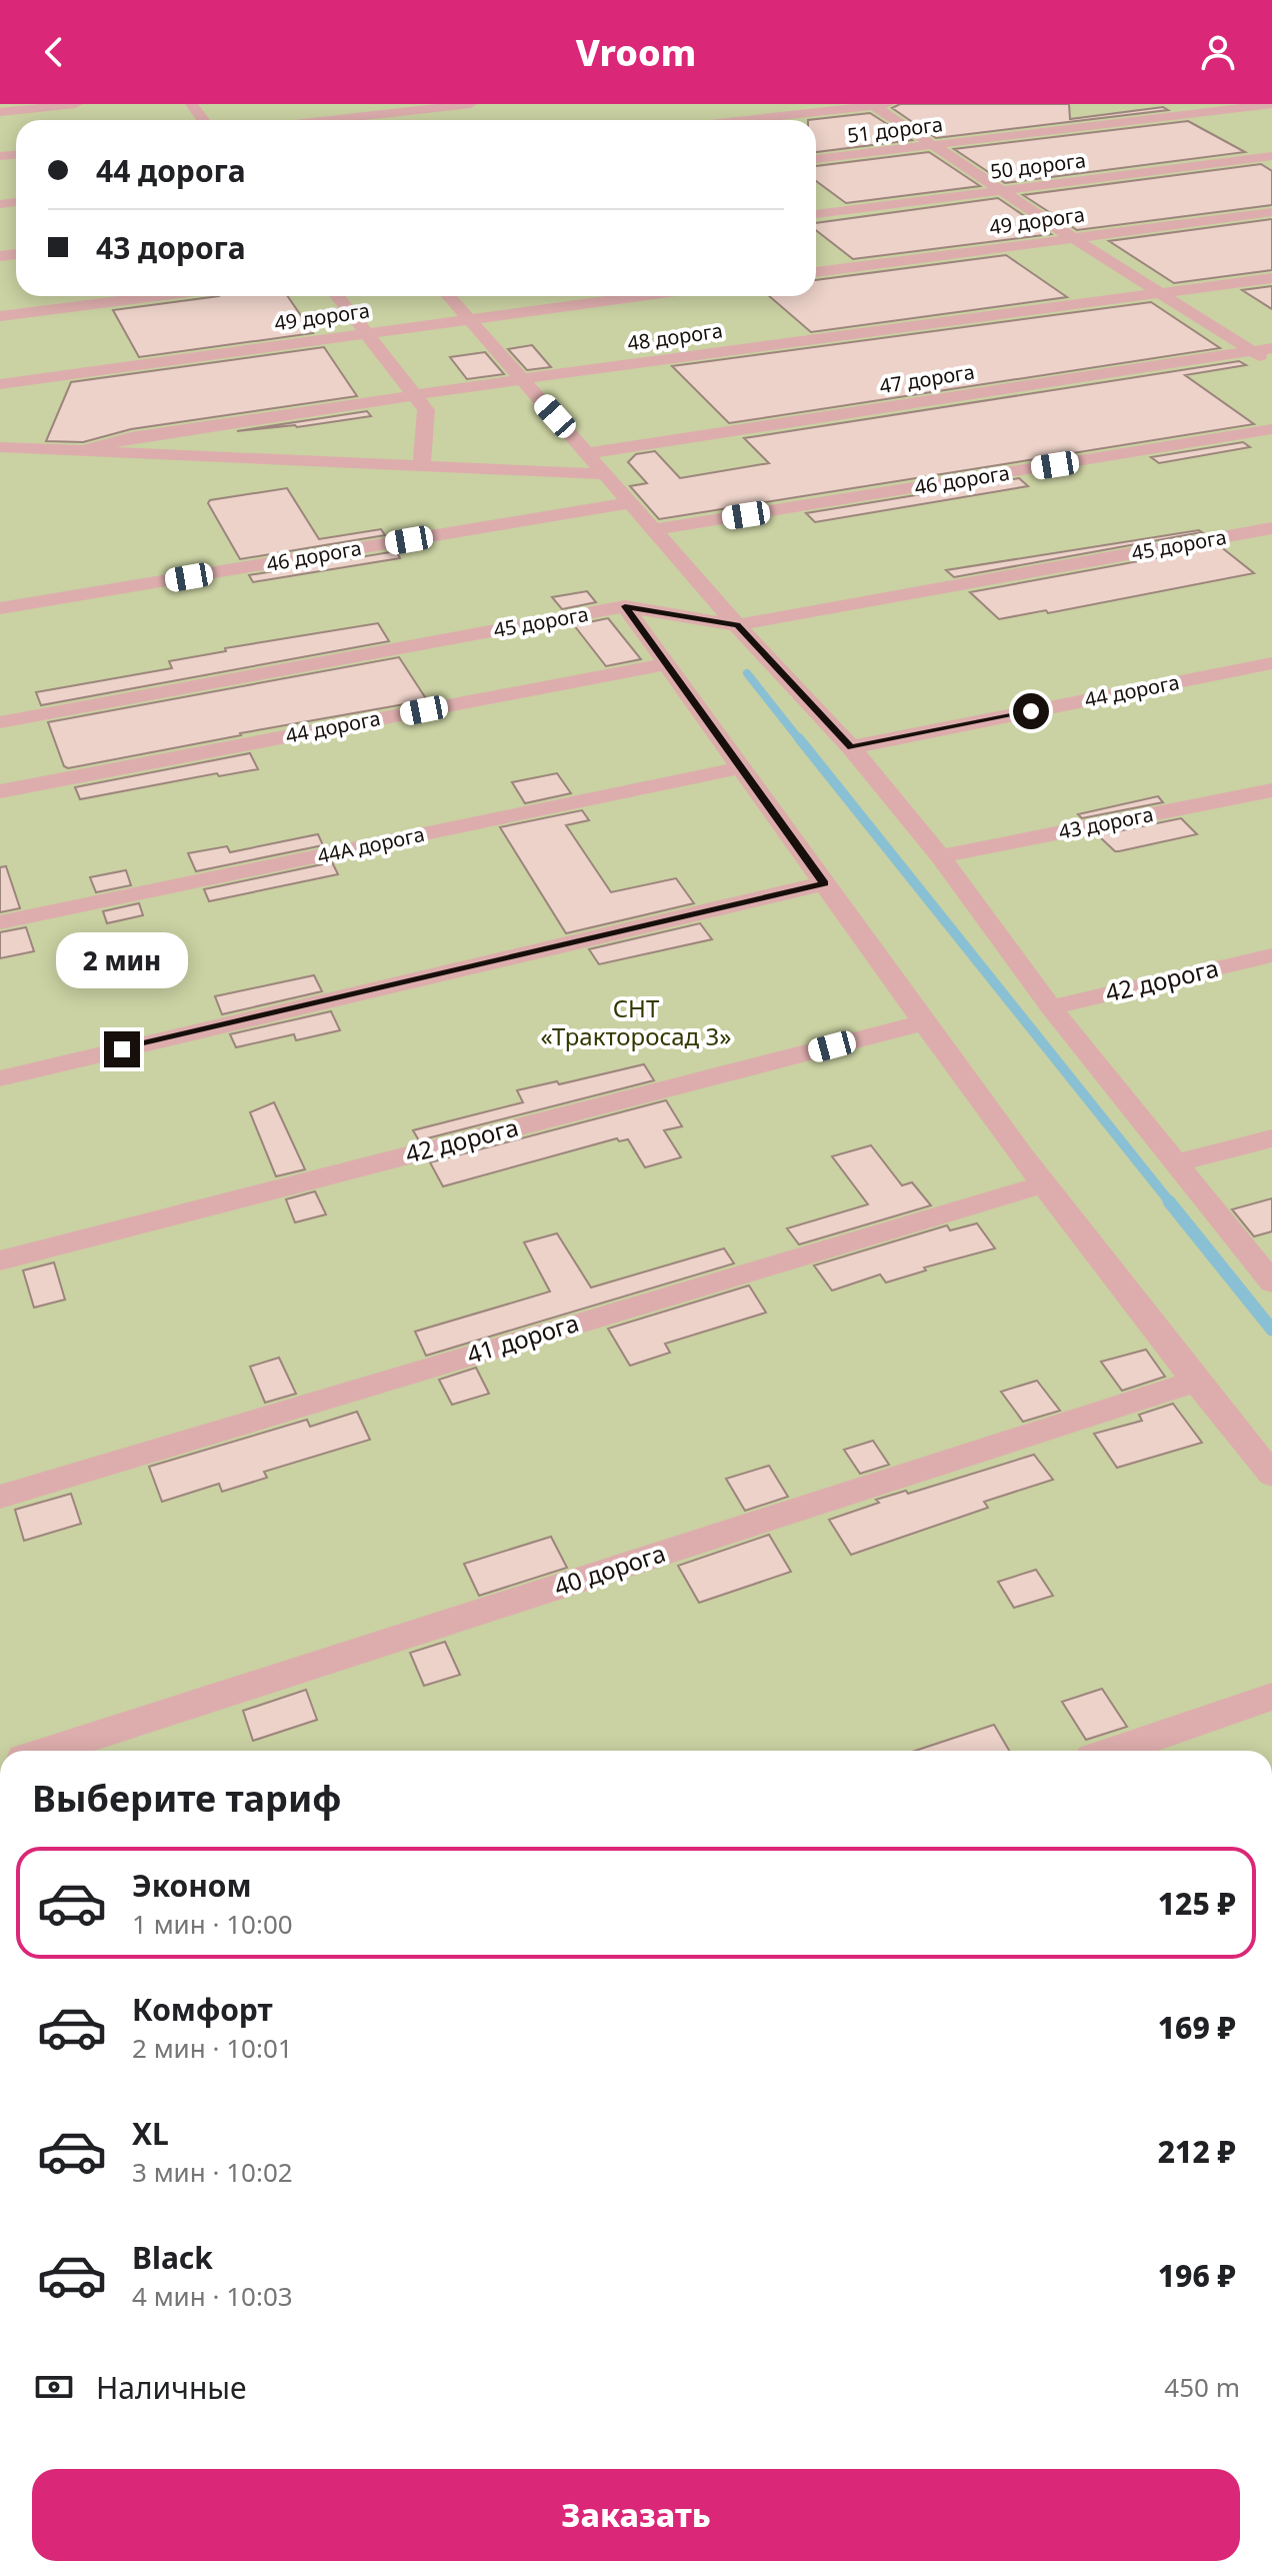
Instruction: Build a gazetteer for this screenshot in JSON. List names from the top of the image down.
{
  "streets": {
    "street": [
      "51 дорога",
      "50 дорога",
      "49 дорога",
      "48 дорога",
      "47 дорога",
      "46 дорога",
      "45 дорога",
      "44 дорога",
      "43 дорога",
      "44А дорога",
      "42 дорога",
      "41 дорога",
      "40 дорога"
    ]
  },
  "parks": ["СНТ «Тракторосад 3»"],
  "page": {
    "header": "Vroom",
    "banner": ["44 дорога", "43 дорога"],
    "bubble": "2 мин",
    "heading": "Выберите тариф",
    "list": [
      {
        "name": "Эконом",
        "note": "1 мин · 10:00",
        "value": "125 ₽"
      },
      {
        "name": "Комфорт",
        "note": "2 мин · 10:01",
        "value": "169 ₽"
      },
      {
        "name": "XL",
        "note": "3 мин · 10:02",
        "value": "212 ₽"
      },
      {
        "name": "Black",
        "note": "4 мин · 10:03",
        "value": "196 ₽"
      }
    ],
    "pay": ["Наличные", "450 m"],
    "buttons": "Заказать"
  }
}
